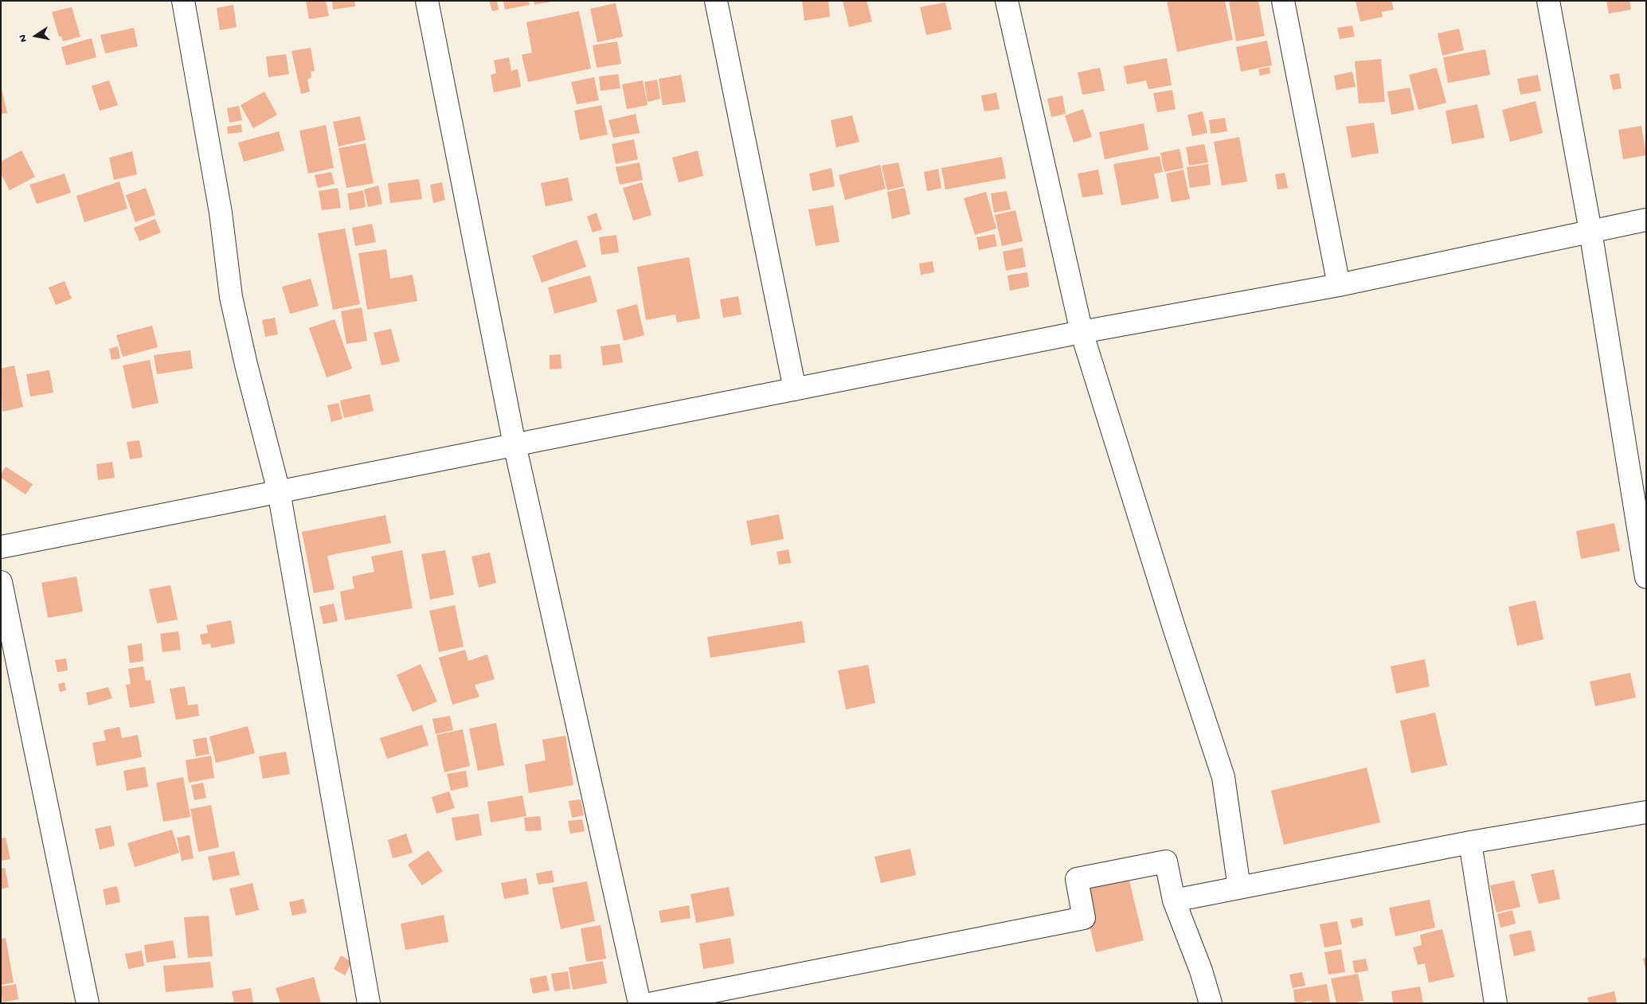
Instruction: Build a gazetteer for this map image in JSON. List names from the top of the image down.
{
  "north": "left"
}
